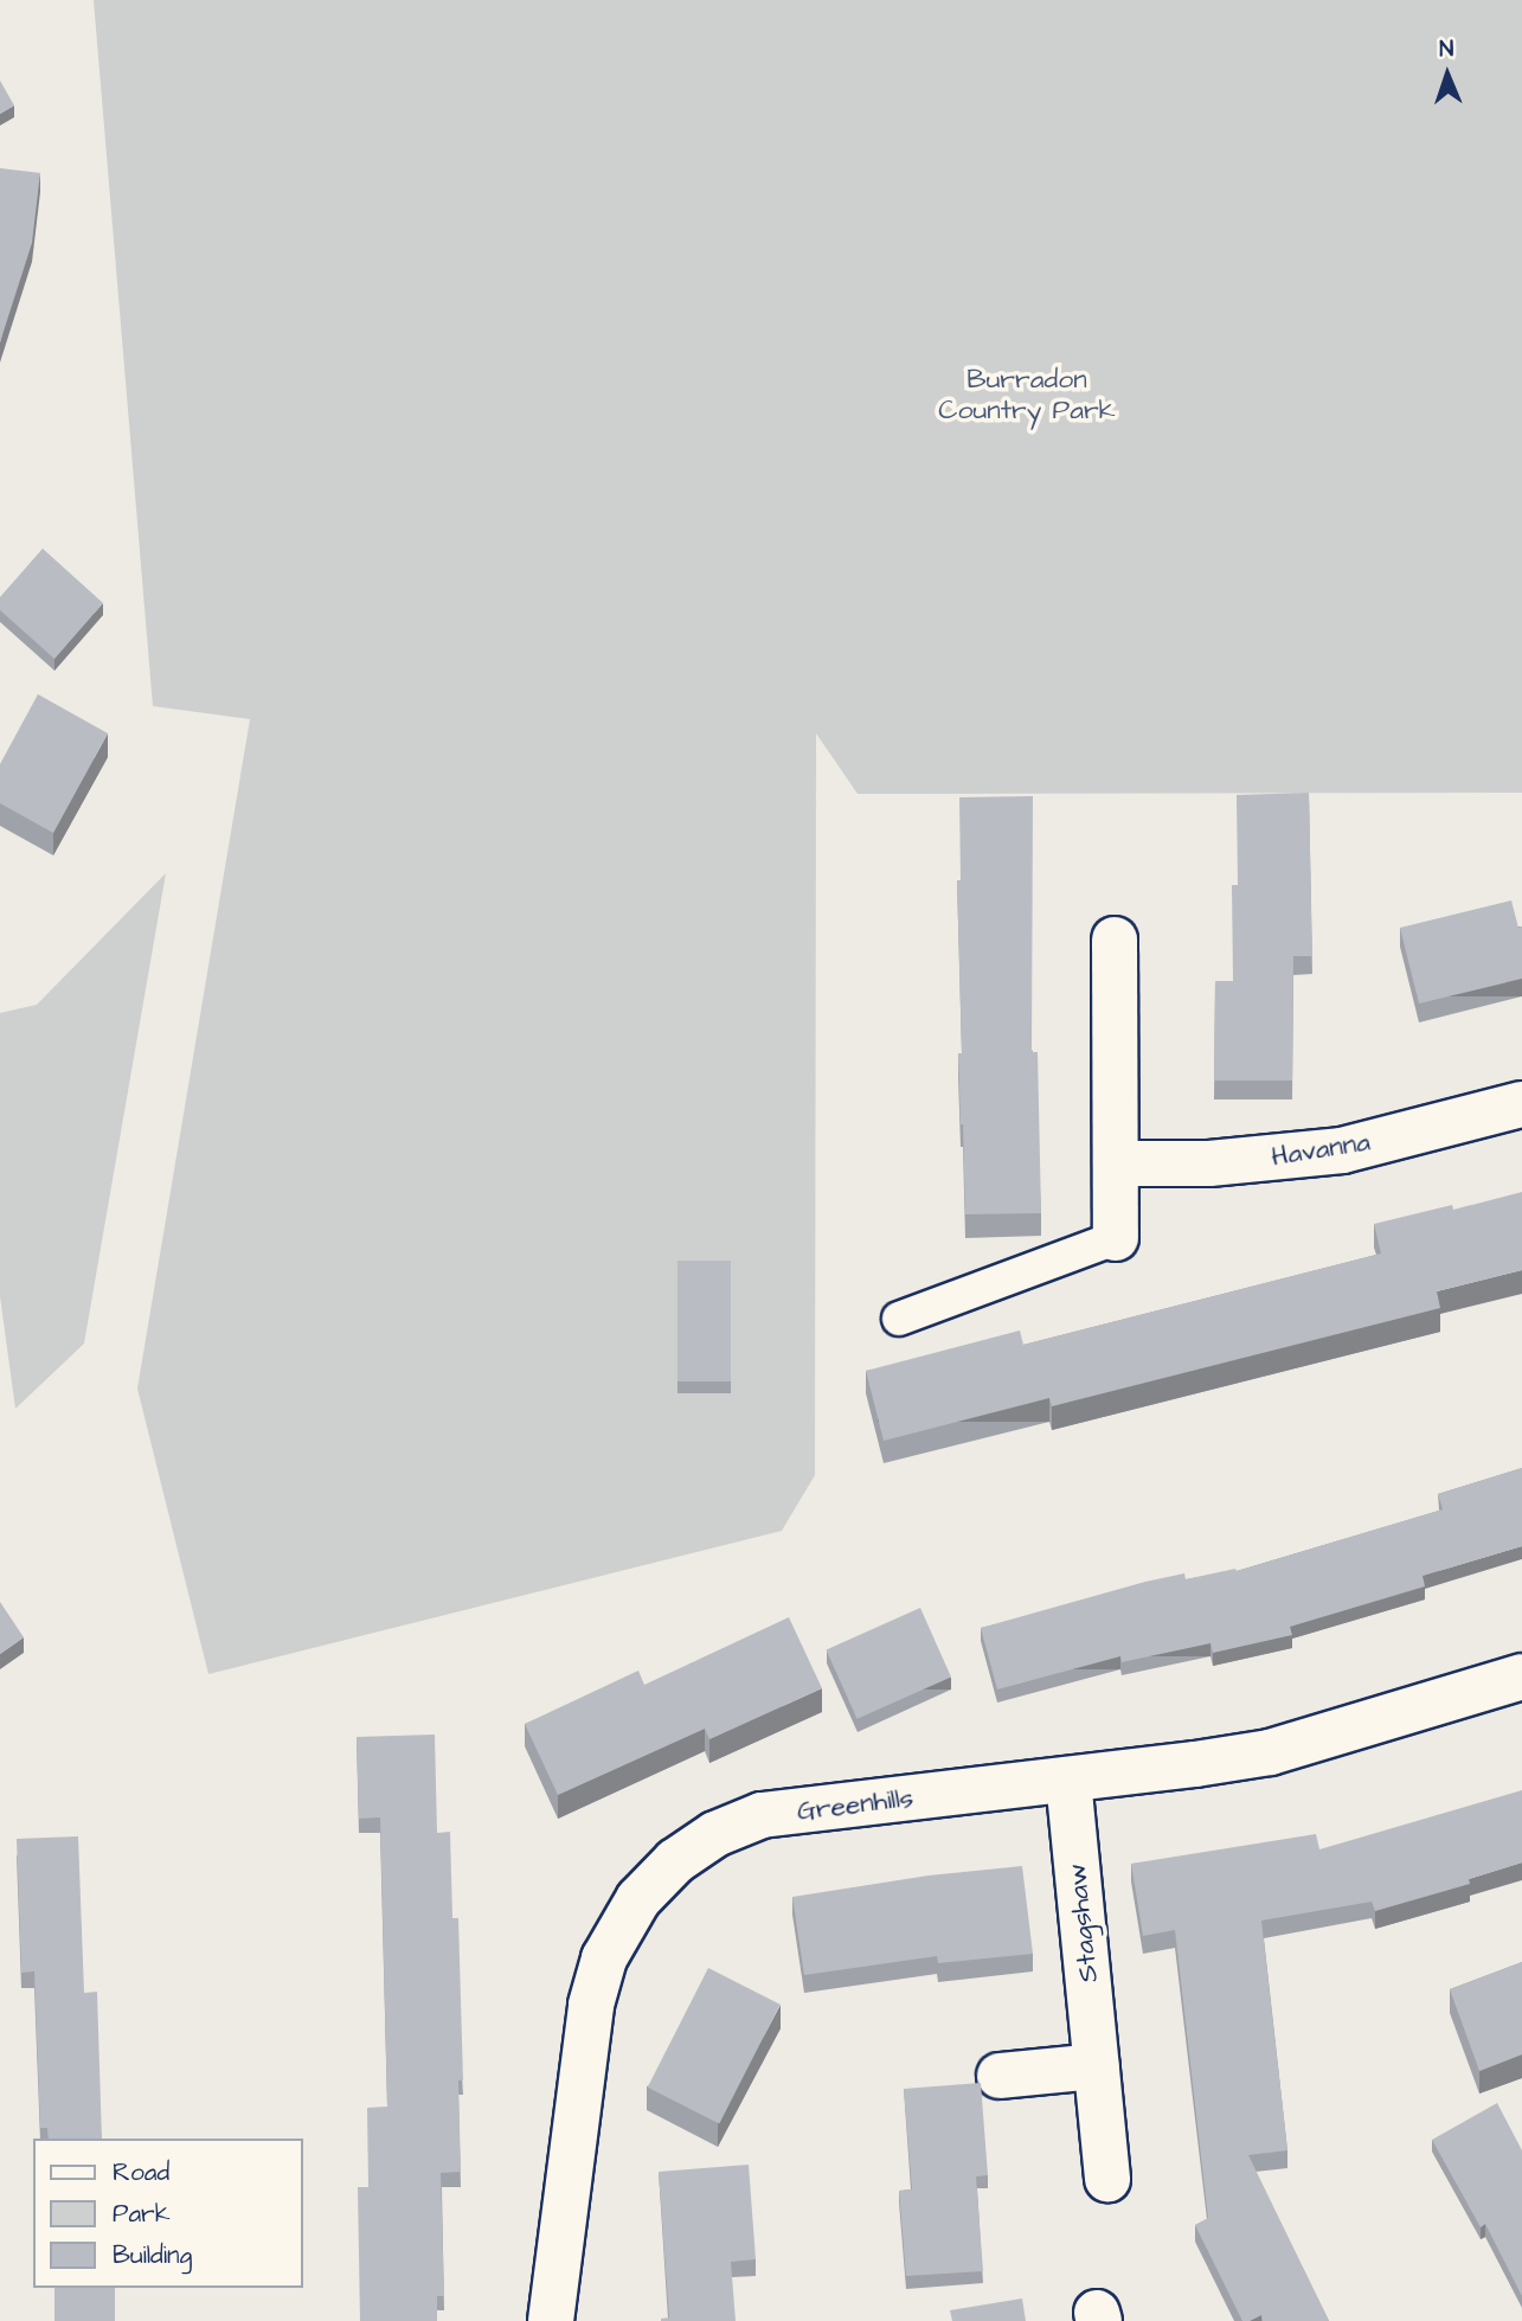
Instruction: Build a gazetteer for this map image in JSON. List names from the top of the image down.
{
  "streets": {
    "street": ["Havanna", "Greenhills", "Stagshaw"]
  },
  "crossings": [
    ["Greenhills", "Stagshaw"]
  ],
  "parks": ["Burradon Country Park"],
  "legend": ["Road", "Park", "Building"],
  "north": "top"
}
